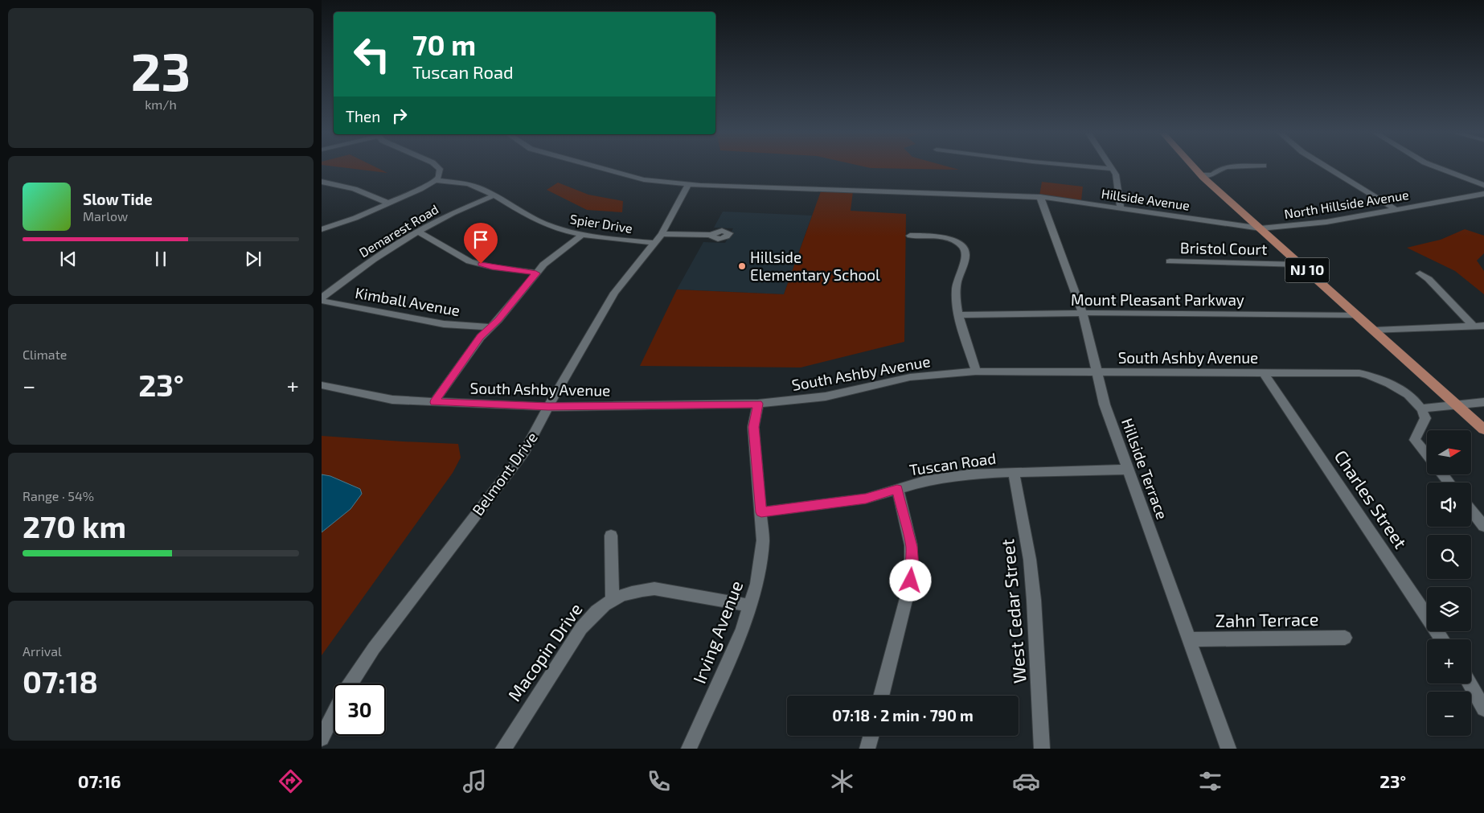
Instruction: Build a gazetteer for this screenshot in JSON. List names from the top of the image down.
{
  "streets": {
    "main road": ["NJ 10"],
    "street": [
      "Hillside Avenue",
      "North Hillside Avenue",
      "Spier Drive",
      "Demarest Road",
      "Bristol Court",
      "Mount Pleasant Parkway",
      "Kimball Avenue",
      "South Ashby Avenue",
      "Tuscan Road",
      "Hillside Terrace",
      "Belmont Drive",
      "Charles Street",
      "West Cedar Street",
      "Zahn Terrace",
      "Irving Avenue",
      "Macopin Drive"
    ]
  },
  "crossings": [
    ["Hillside Avenue", "North Hillside Avenue"],
    ["Hillside Avenue", "NJ 10"],
    ["Hillside Avenue", "Hillside Terrace"],
    ["Hillside Avenue", "Belmont Drive"],
    ["North Hillside Avenue", "NJ 10"],
    ["Spier Drive", "Demarest Road"],
    ["Spier Drive", "Belmont Drive"],
    ["Demarest Road", "Kimball Avenue"],
    ["Bristol Court", "NJ 10"],
    ["NJ 10", "Mount Pleasant Parkway"],
    ["Mount Pleasant Parkway", "Hillside Terrace"],
    ["South Ashby Avenue", "Hillside Terrace"],
    ["South Ashby Avenue", "Belmont Drive"],
    ["South Ashby Avenue", "Charles Street"],
    ["South Ashby Avenue", "Irving Avenue"],
    ["Tuscan Road", "Hillside Terrace"],
    ["Tuscan Road", "West Cedar Street"],
    ["Tuscan Road", "Irving Avenue"],
    ["Hillside Terrace", "Zahn Terrace"],
    ["Irving Avenue", "Macopin Drive"]
  ],
  "places": ["Hillside Elementary School"],
  "north": "right",
  "page": {
    "tile": [
      ["23", "km/h"],
      "Climate",
      ["Range · 54%", "270 km"],
      ["Arrival", "07:18"]
    ],
    "turn": ["70 m", "Tuscan Road"],
    "then": "Then",
    "song": ["Slow Tide", "Marlow"],
    "heat": ["−", "23°", "+"],
    "map_buttons": ["+", "−"],
    "limit": "30",
    "trip": "07:18 · 2 min · 790 m",
    "tabs": ["07:16", "23°"]
  }
}
